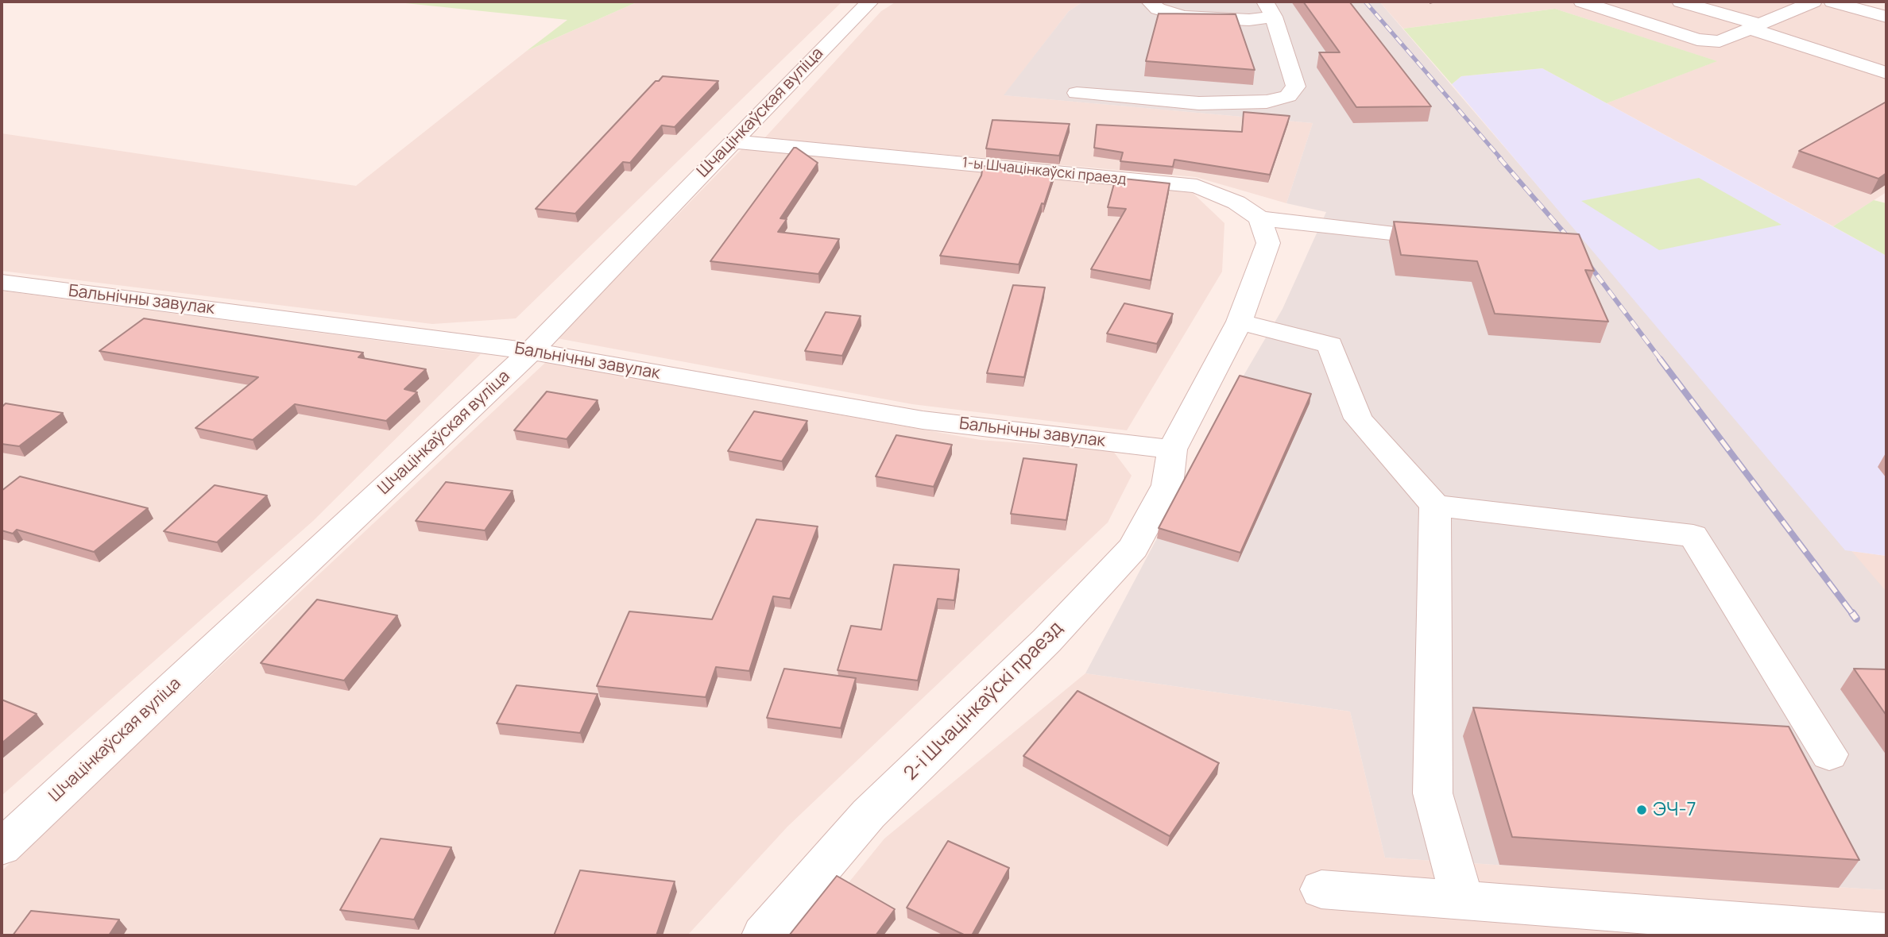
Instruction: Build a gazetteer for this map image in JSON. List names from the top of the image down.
{
  "streets": {
    "street": [
      "Шчацінкаўская вуліца",
      "1-ы Шчацінкаўскі праезд",
      "Бальнічны завулак",
      "2-і Шчацінкаўскі праезд"
    ]
  },
  "crossings": [
    ["Шчацінкаўская вуліца", "1-ы Шчацінкаўскі праезд"],
    ["Шчацінкаўская вуліца", "Бальнічны завулак"],
    ["Бальнічны завулак", "2-і Шчацінкаўскі праезд"]
  ],
  "places": ["ЭЧ-7"]
}
